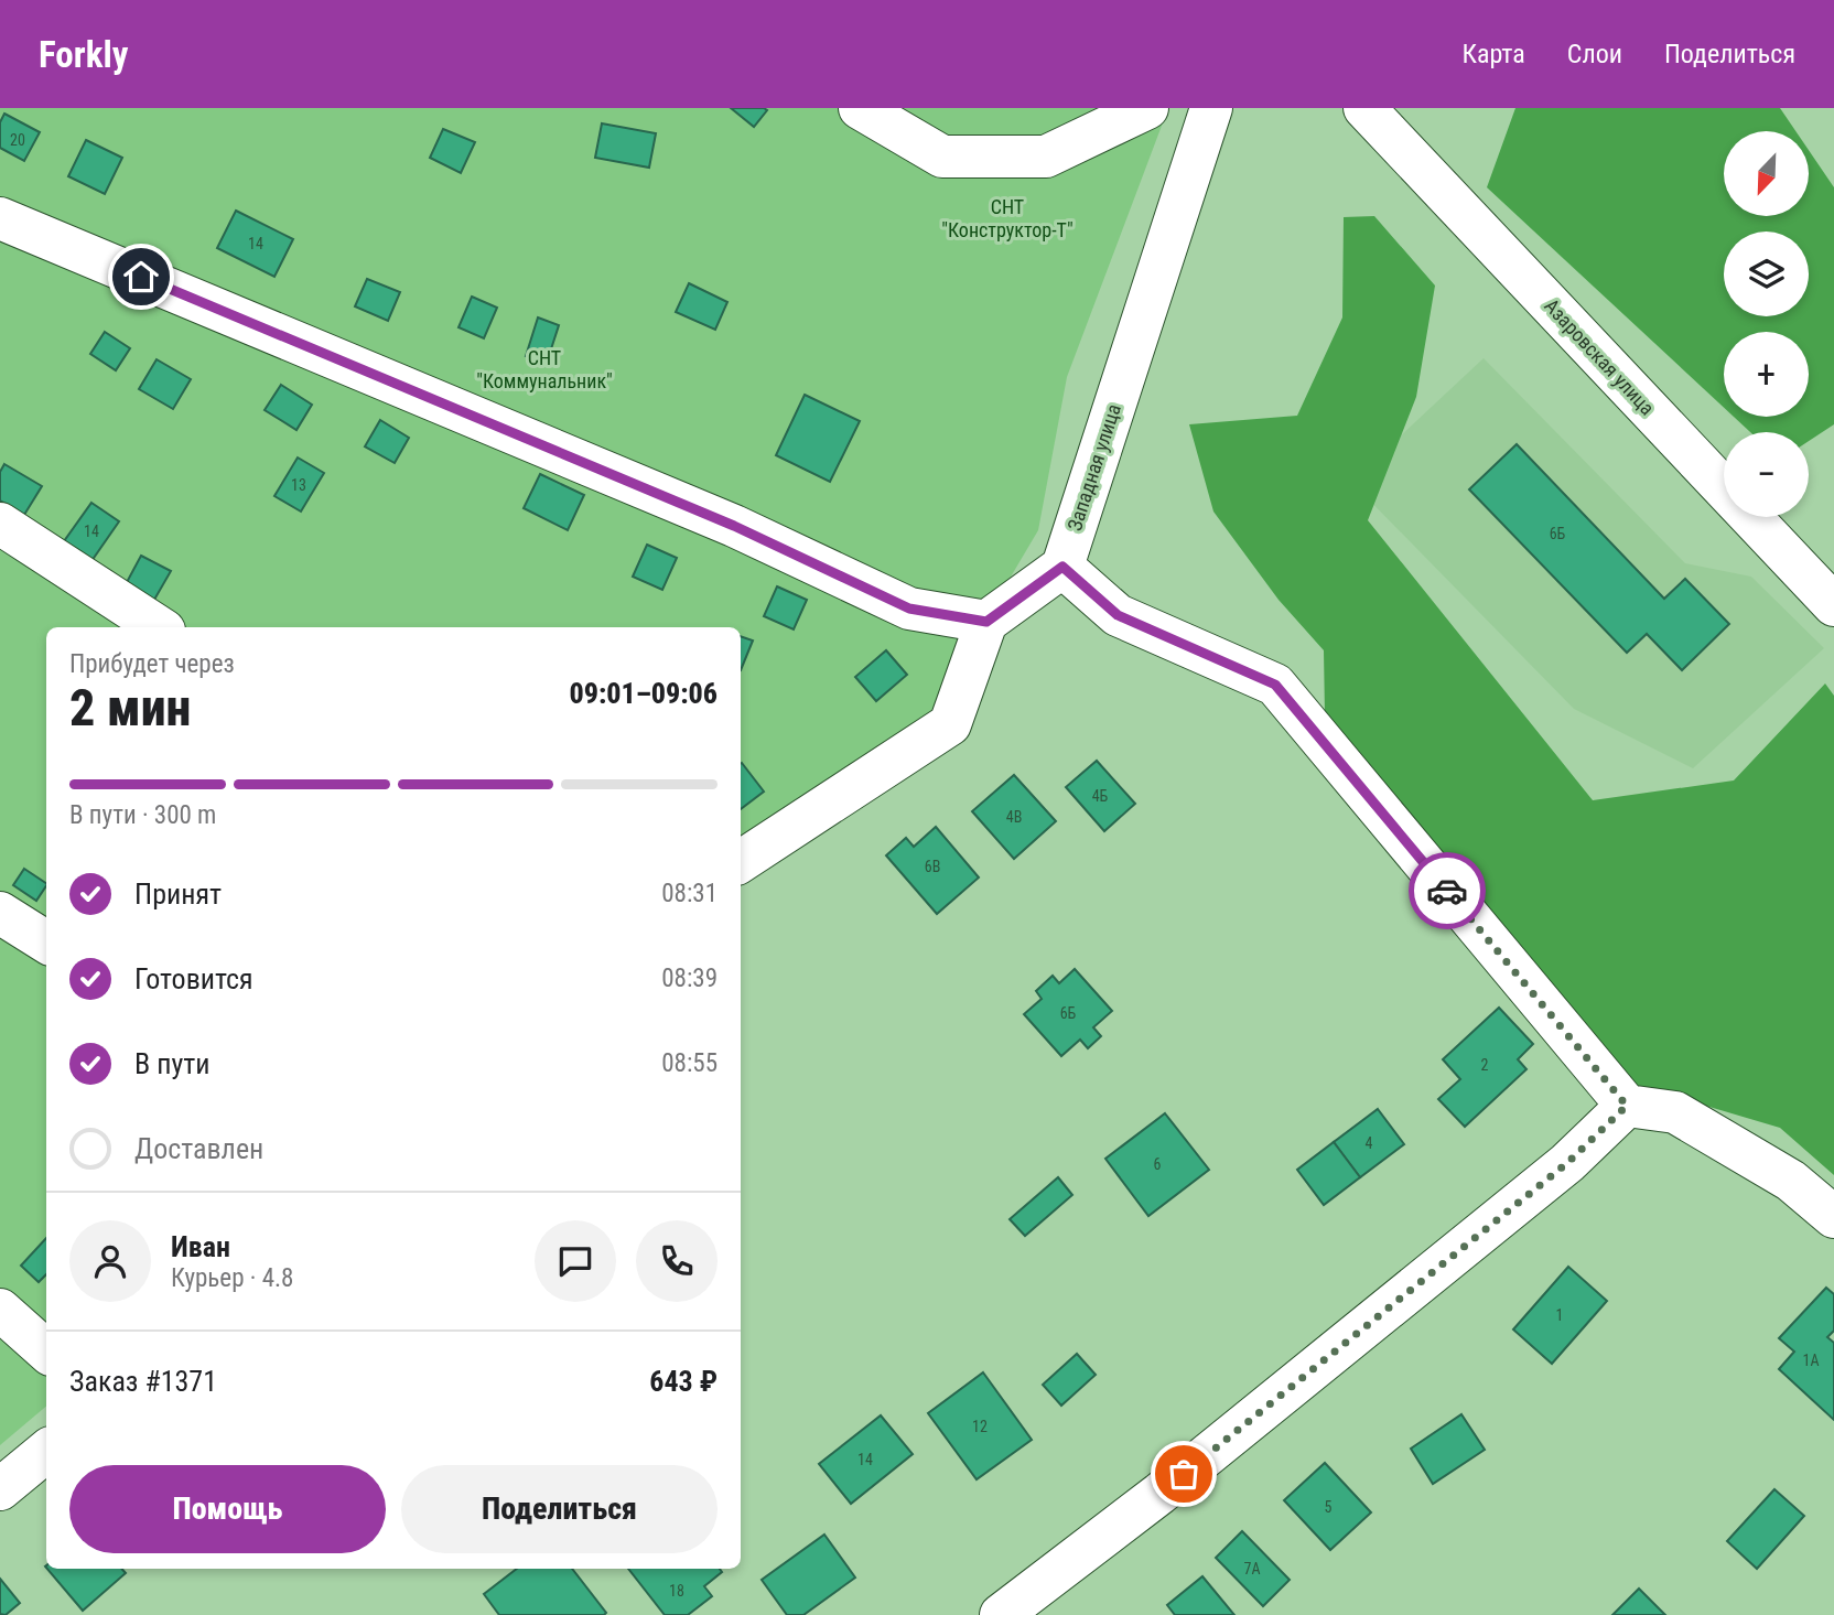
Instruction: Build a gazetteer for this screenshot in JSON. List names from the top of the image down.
{
  "streets": {
    "street": ["Азаровская улица", "Западная улица"]
  },
  "parks": ["СНТ \"Конструктор-Т\"", "СНТ \"Коммунальник\""],
  "house_numbers": [
    "20",
    "14",
    "13",
    "14",
    "6Б",
    "4Б",
    "4В",
    "6В",
    "6Б",
    "2",
    "4",
    "6",
    "1",
    "1А",
    "12",
    "14",
    "5",
    "7А",
    "18"
  ],
  "north": "bottom left",
  "page": {
    "header": "Forkly",
    "nav": ["Карта", "Слои", "Поделиться"],
    "map_buttons": ["+", "−"],
    "heading": ["2 мин", "Прибудет через", "09:01–09:06"],
    "panel": [
      "Иван",
      "Курьер · 4.8",
      "Заказ #1371",
      "643 ₽"
    ],
    "bar": "В пути · 300 m",
    "list": [
      ["Принят", "08:31"],
      ["Готовится", "08:39"],
      ["В пути", "08:55"],
      "Доставлен"
    ],
    "buttons": ["Помощь", "Поделиться"]
  }
}
